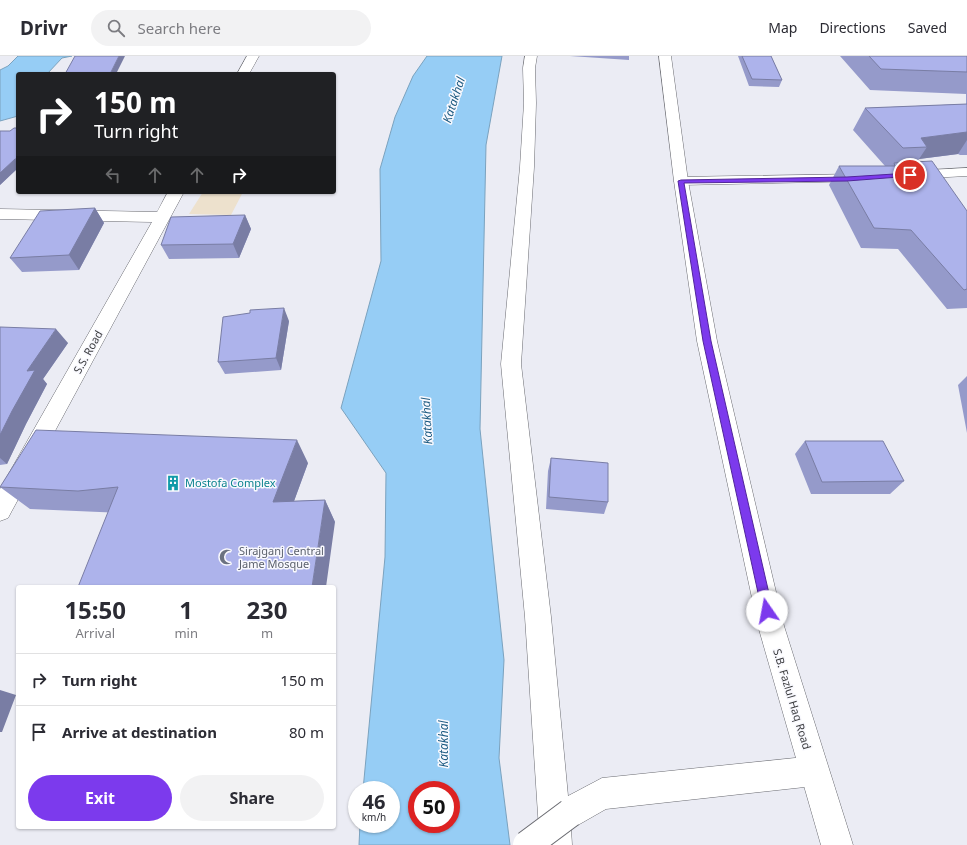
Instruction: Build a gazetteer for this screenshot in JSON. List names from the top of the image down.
{
  "streets": {
    "street": ["S.S. Road", "S.B. Fazlul Haq Road"]
  },
  "water": ["Katakhal"],
  "places": {
    "building": ["Mostofa Complex"],
    "mosque": ["Sirajganj Central Jame Mosque"]
  },
  "page": {
    "header": "Drivr",
    "search": "Search here",
    "nav": ["Map", "Directions", "Saved"],
    "turn": ["150 m", "Turn right"],
    "eta": [
      "15:50",
      "Arrival",
      "1",
      "min",
      "230",
      "m"
    ],
    "list": [
      {
        "name": "Turn right",
        "value": "150 m"
      },
      {
        "name": "Arrive at destination",
        "value": "80 m"
      }
    ],
    "buttons": ["Exit", "Share"],
    "speed": "46 km/h",
    "limit": "50"
  }
}
